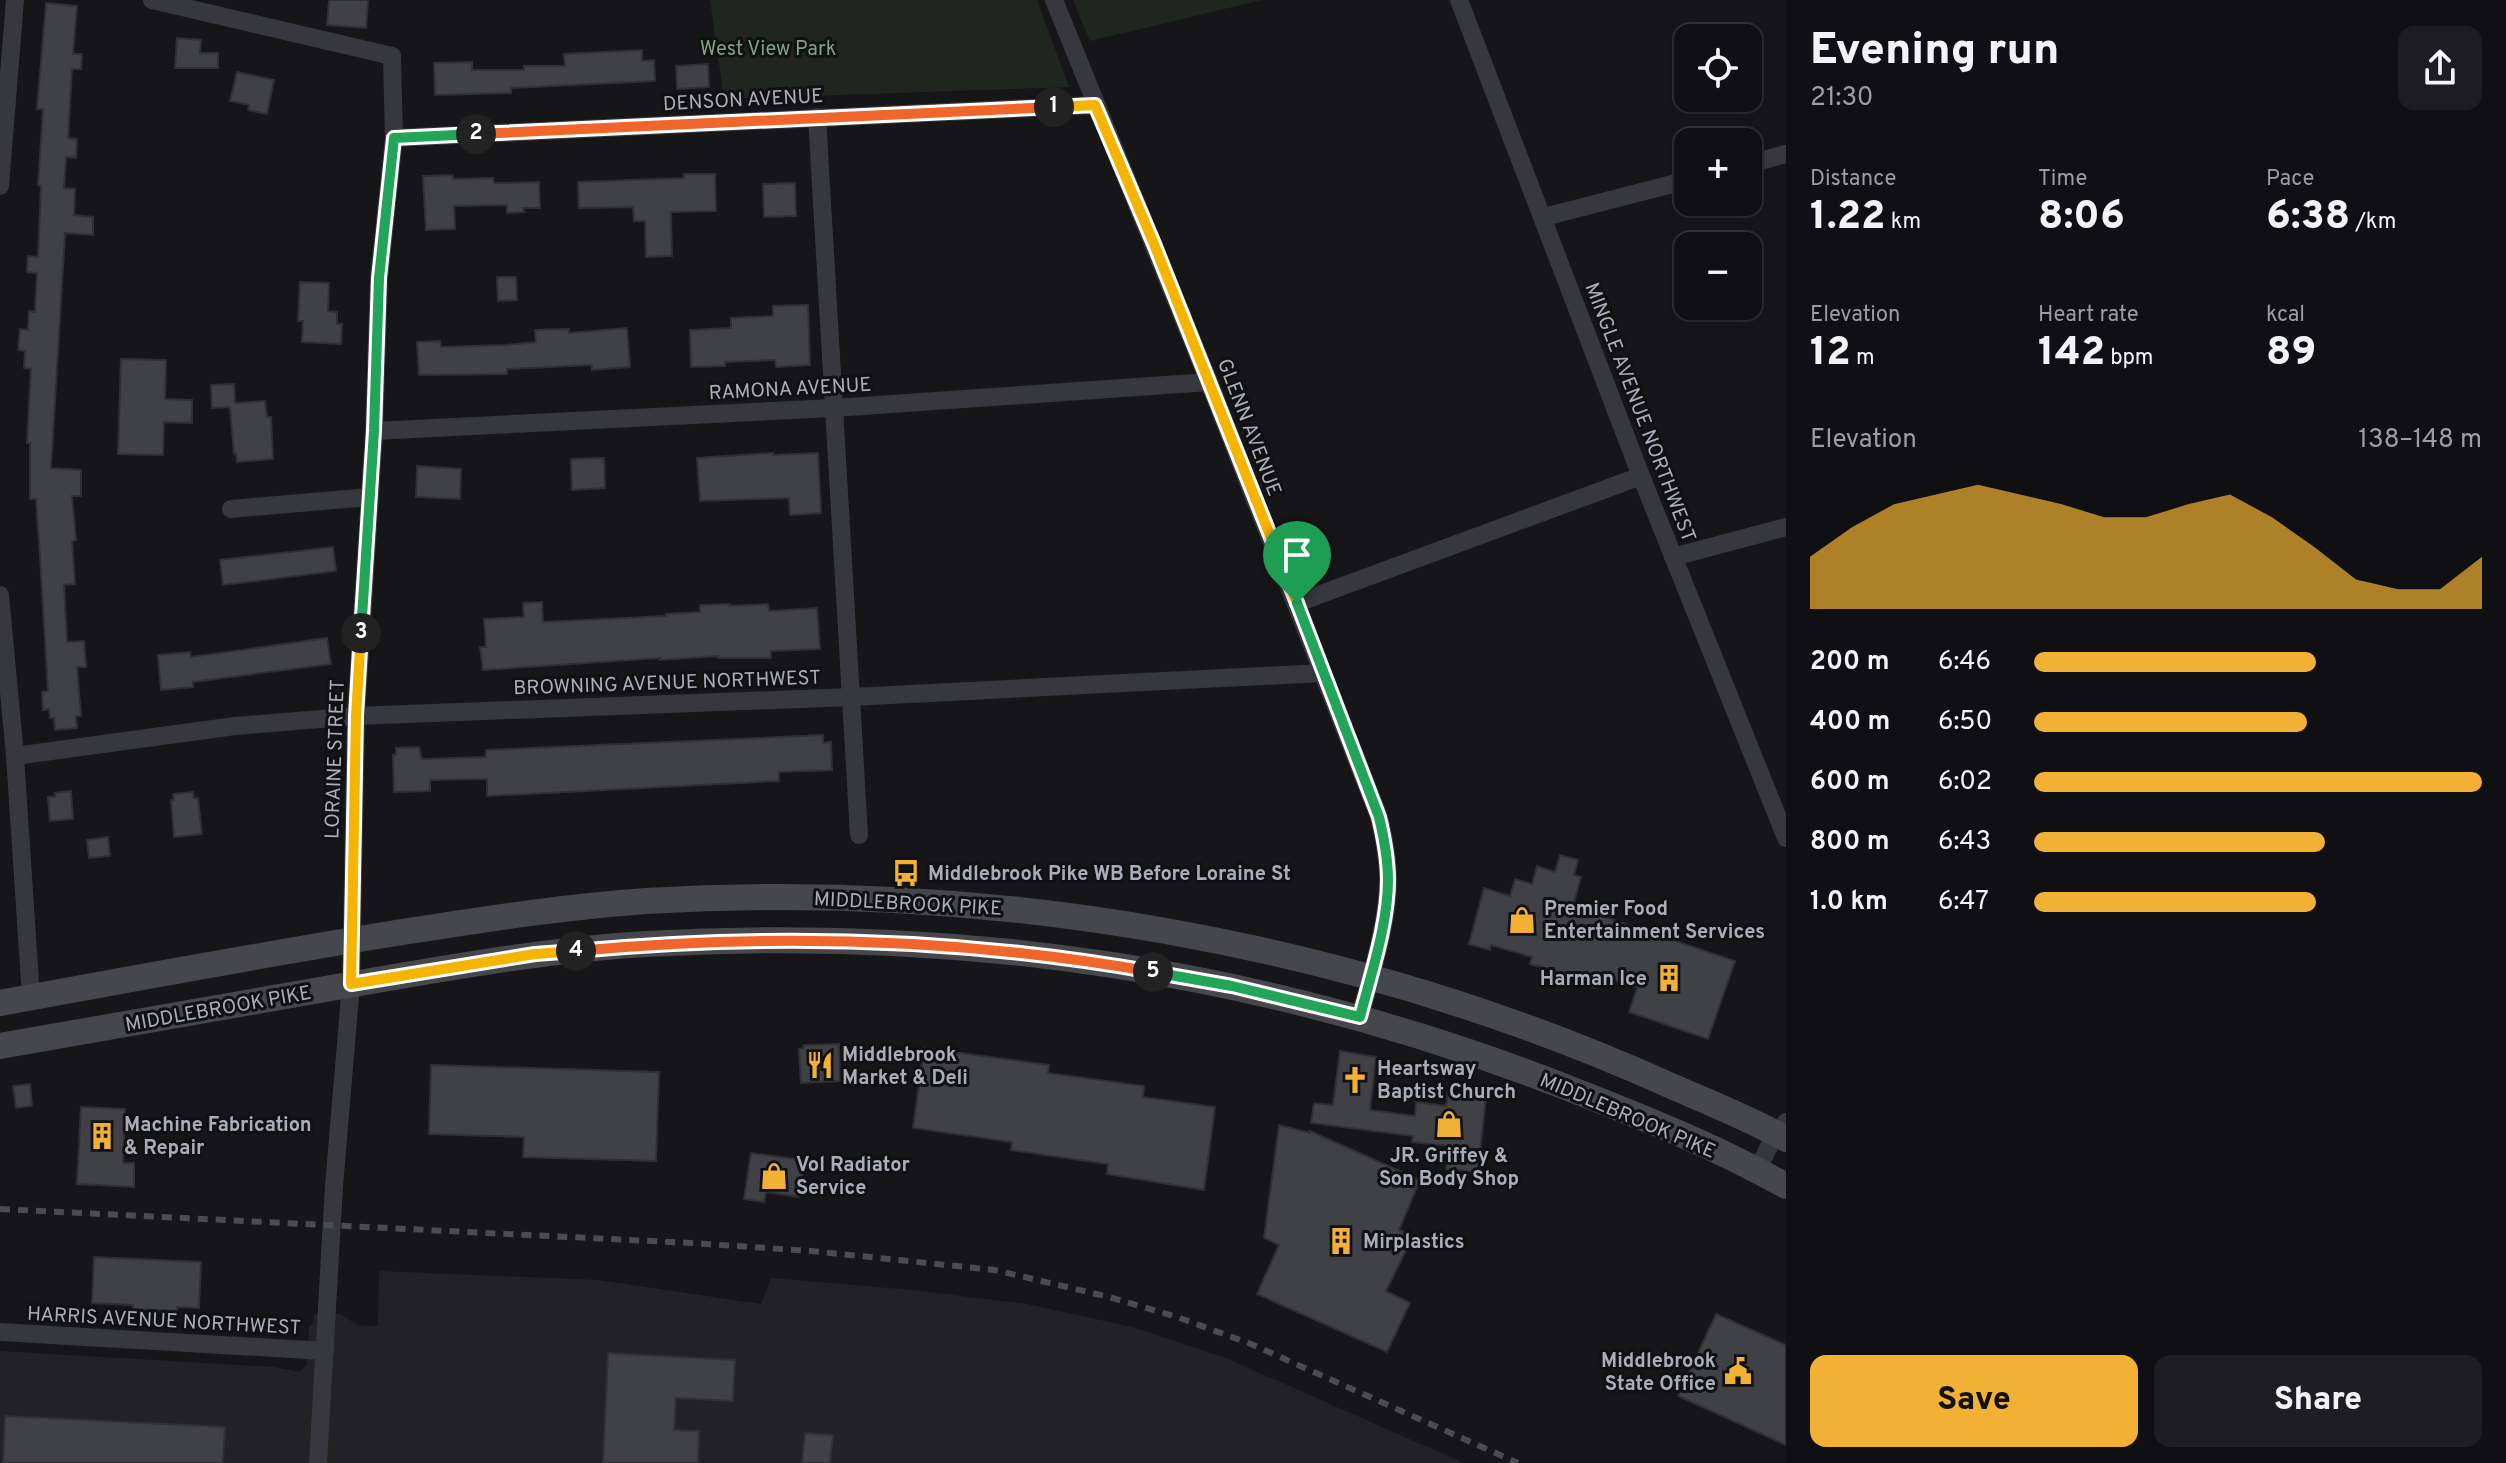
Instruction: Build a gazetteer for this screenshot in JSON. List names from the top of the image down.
{
  "streets": {
    "main road": ["MIDDLEBROOK PIKE"],
    "street": [
      "DENSON AVENUE",
      "RAMONA AVENUE",
      "MINGLE AVENUE NORTHWEST",
      "GLENN AVENUE",
      "BROWNING AVENUE NORTHWEST",
      "LORAINE STREET",
      "HARRIS AVENUE NORTHWEST"
    ]
  },
  "crossings": [
    ["DENSON AVENUE", "GLENN AVENUE"],
    ["DENSON AVENUE", "LORAINE STREET"],
    ["RAMONA AVENUE", "GLENN AVENUE"],
    ["RAMONA AVENUE", "LORAINE STREET"],
    ["GLENN AVENUE", "BROWNING AVENUE NORTHWEST"],
    ["GLENN AVENUE", "MIDDLEBROOK PIKE"],
    ["BROWNING AVENUE NORTHWEST", "LORAINE STREET"],
    ["LORAINE STREET", "MIDDLEBROOK PIKE"],
    ["LORAINE STREET", "HARRIS AVENUE NORTHWEST"]
  ],
  "parks": ["West View Park"],
  "places": {
    "bus stop": ["Middlebrook Pike WB Before Loraine St"],
    "shop": ["Premier Food Entertainment Services", "JR. Griffey & Son Body Shop", "Vol Radiator Service"],
    "building": ["Harman Ice", "Machine Fabrication & Repair", "Mirplastics"],
    "restaurant": ["Middlebrook Market & Deli"],
    "church": ["Heartsway Baptist Church"],
    "public building": ["Middlebrook State Office"]
  },
  "page": {
    "heading": ["Evening run", "21:30"],
    "map_buttons": ["+", "−"],
    "pins": [
      "1",
      "2",
      "3",
      "4",
      "5"
    ],
    "stats": [
      ["Distance", "1.22 km"],
      ["Time", "8:06"],
      ["Pace", "6:38 /km"],
      ["Elevation", "12 m"],
      ["Heart rate", "142 bpm"],
      ["kcal", "89"]
    ],
    "chart": ["Elevation", "138–148 m"],
    "list": [
      {
        "name": "200 m",
        "note": "6:46"
      },
      {
        "name": "400 m",
        "note": "6:50"
      },
      {
        "name": "600 m",
        "note": "6:02"
      },
      {
        "name": "800 m",
        "note": "6:43"
      },
      {
        "name": "1.0 km",
        "note": "6:47"
      }
    ],
    "buttons": ["Save", "Share"]
  }
}
